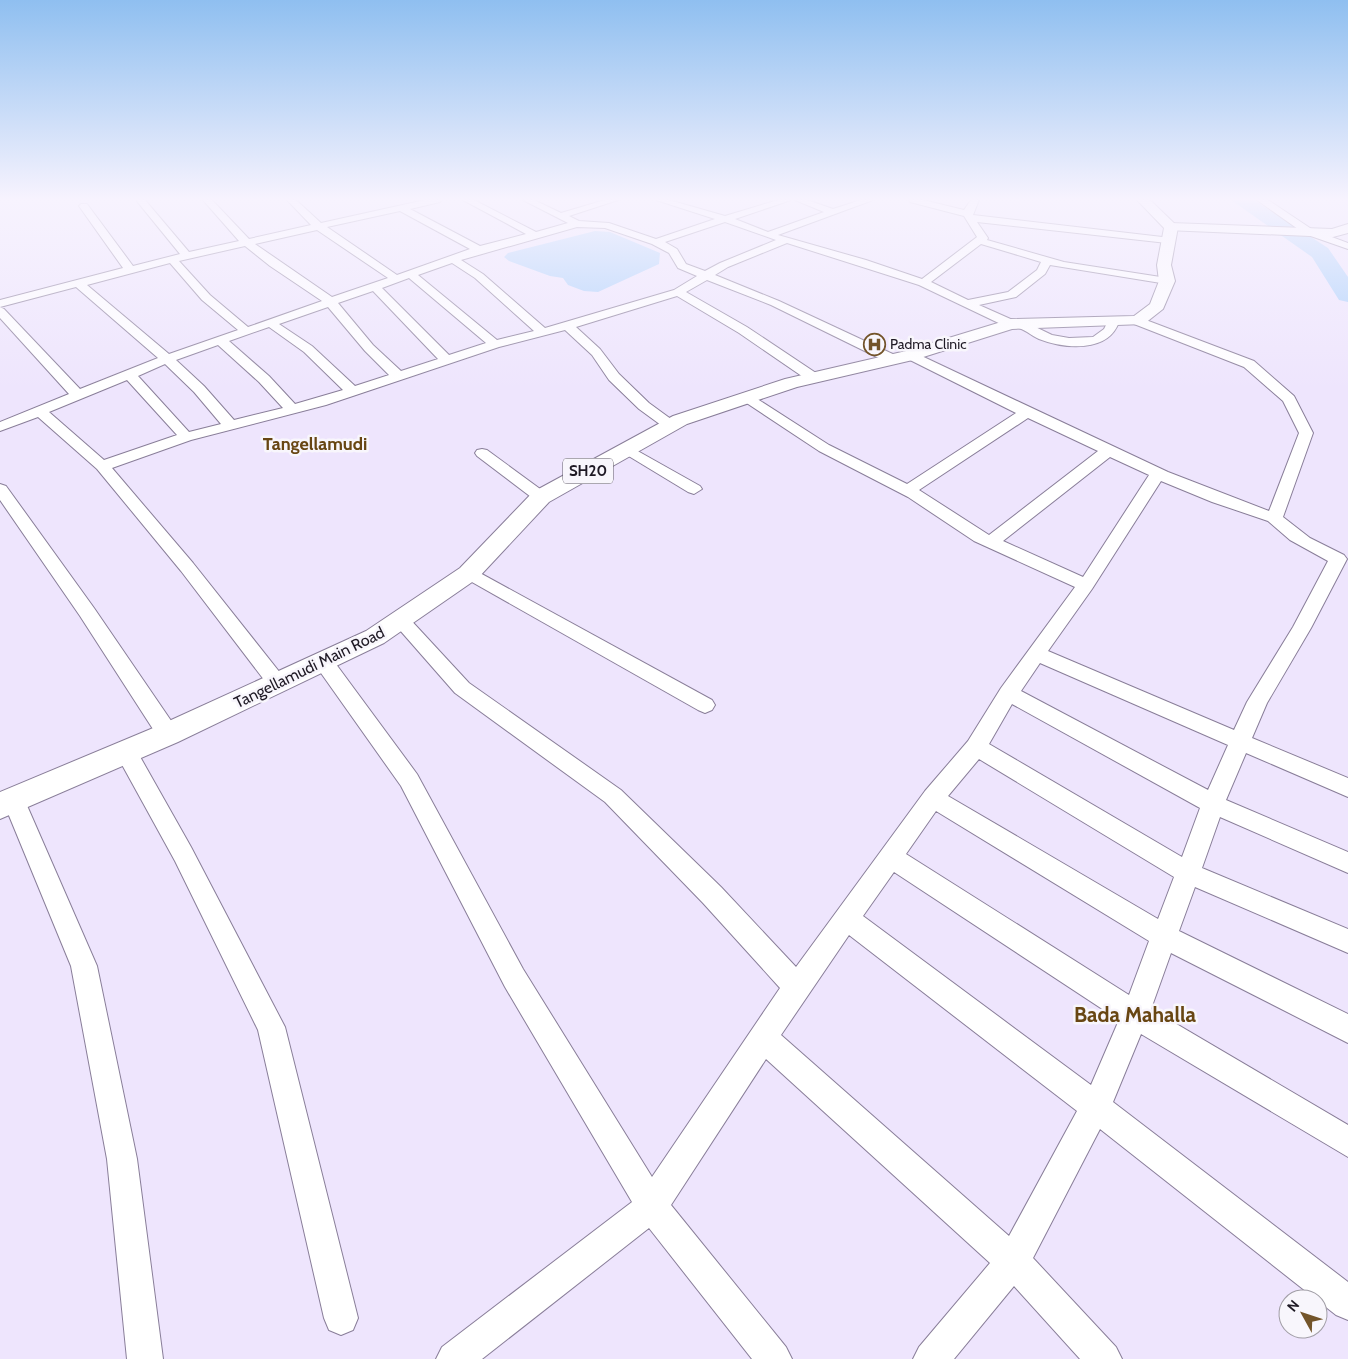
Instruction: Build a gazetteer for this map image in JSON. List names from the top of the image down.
{
  "streets": {
    "main road": ["SH20", "Tangellamudi Main Road"]
  },
  "districts": ["Tangellamudi", "Bada Mahalla"],
  "places": {
    "hospital": ["Padma Clinic"]
  },
  "north": "top left"
}
